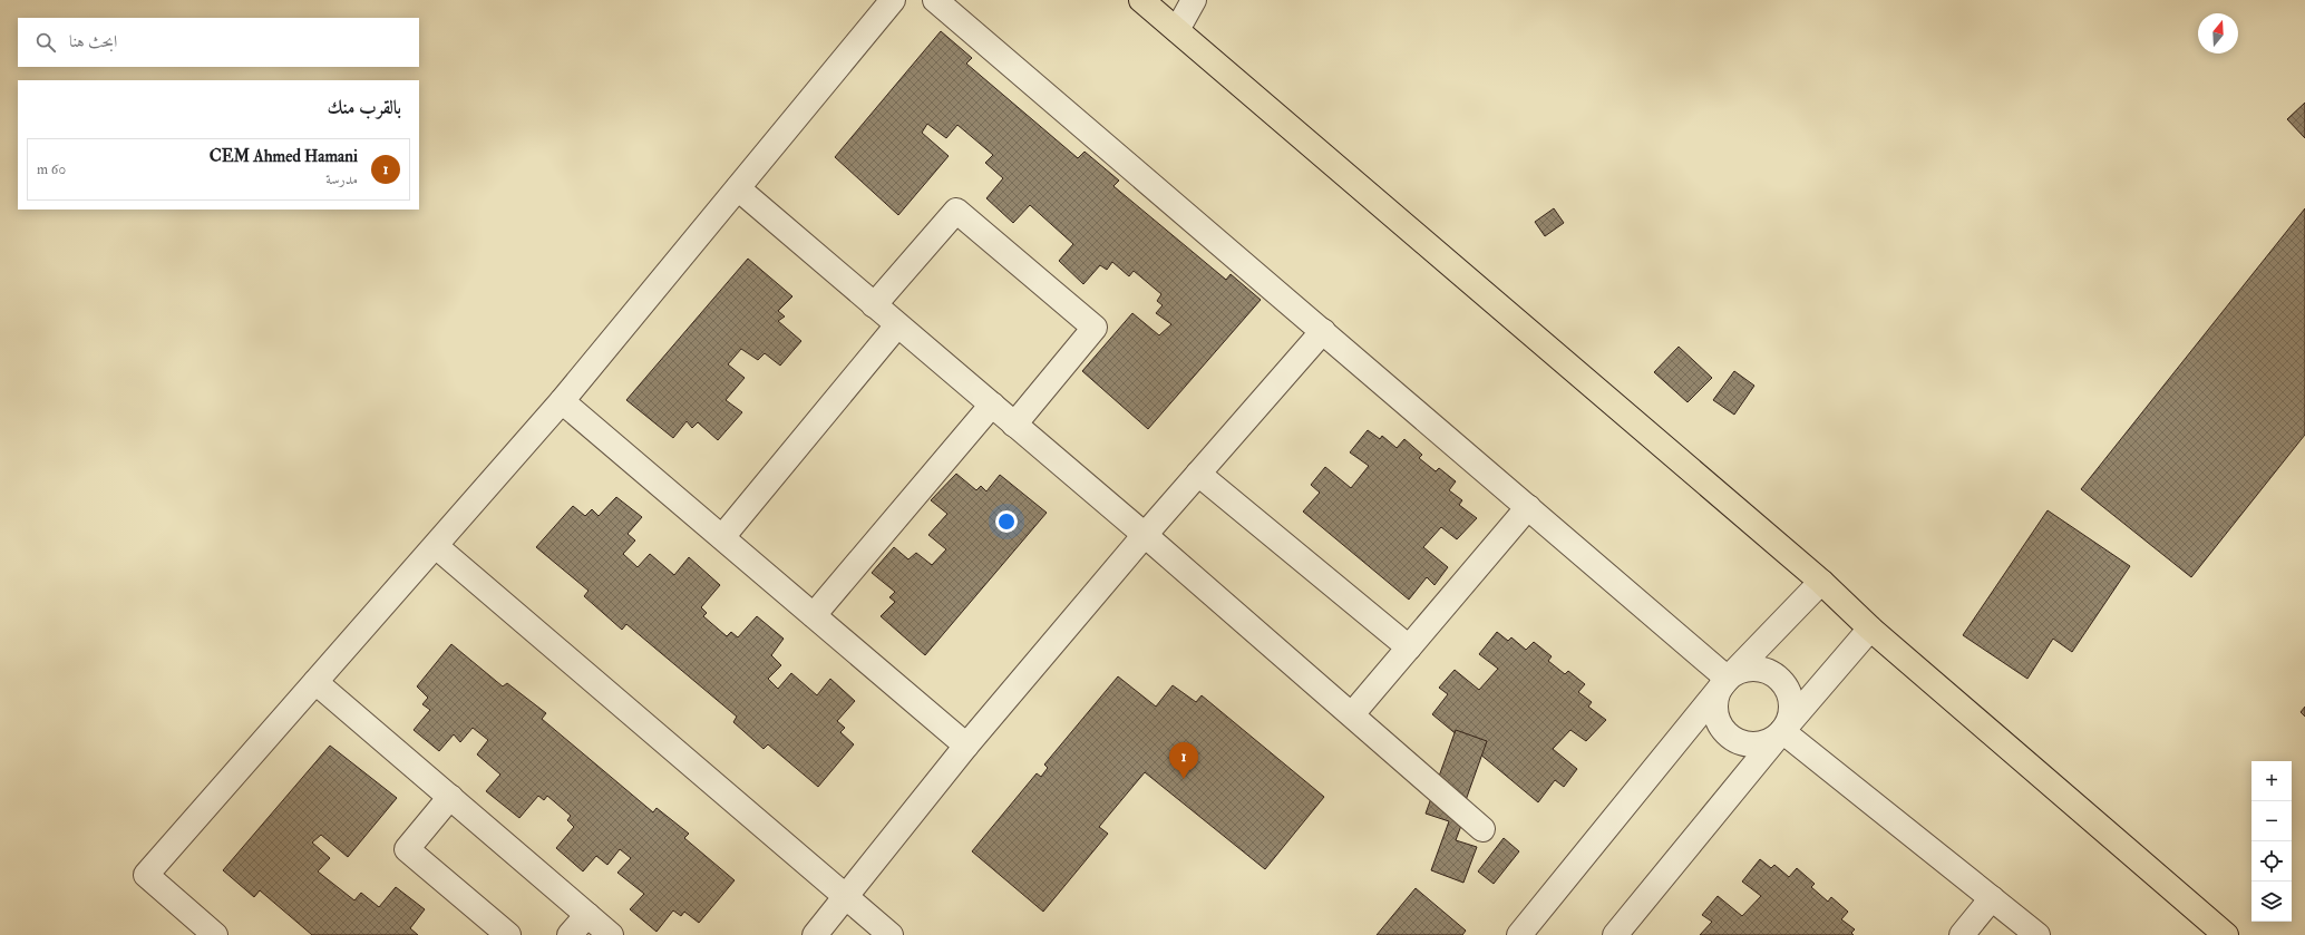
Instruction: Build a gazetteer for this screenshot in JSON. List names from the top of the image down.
{
  "north": "top",
  "page": {
    "search": "ابحث هنا",
    "heading": "بالقرب منك",
    "list": [
      {
        "mark": "1",
        "name": "CEM Ahmed Hamani",
        "note": "مدرسة",
        "value": "60 m"
      }
    ],
    "pins": "1",
    "map_buttons": ["+", "−"]
  }
}
